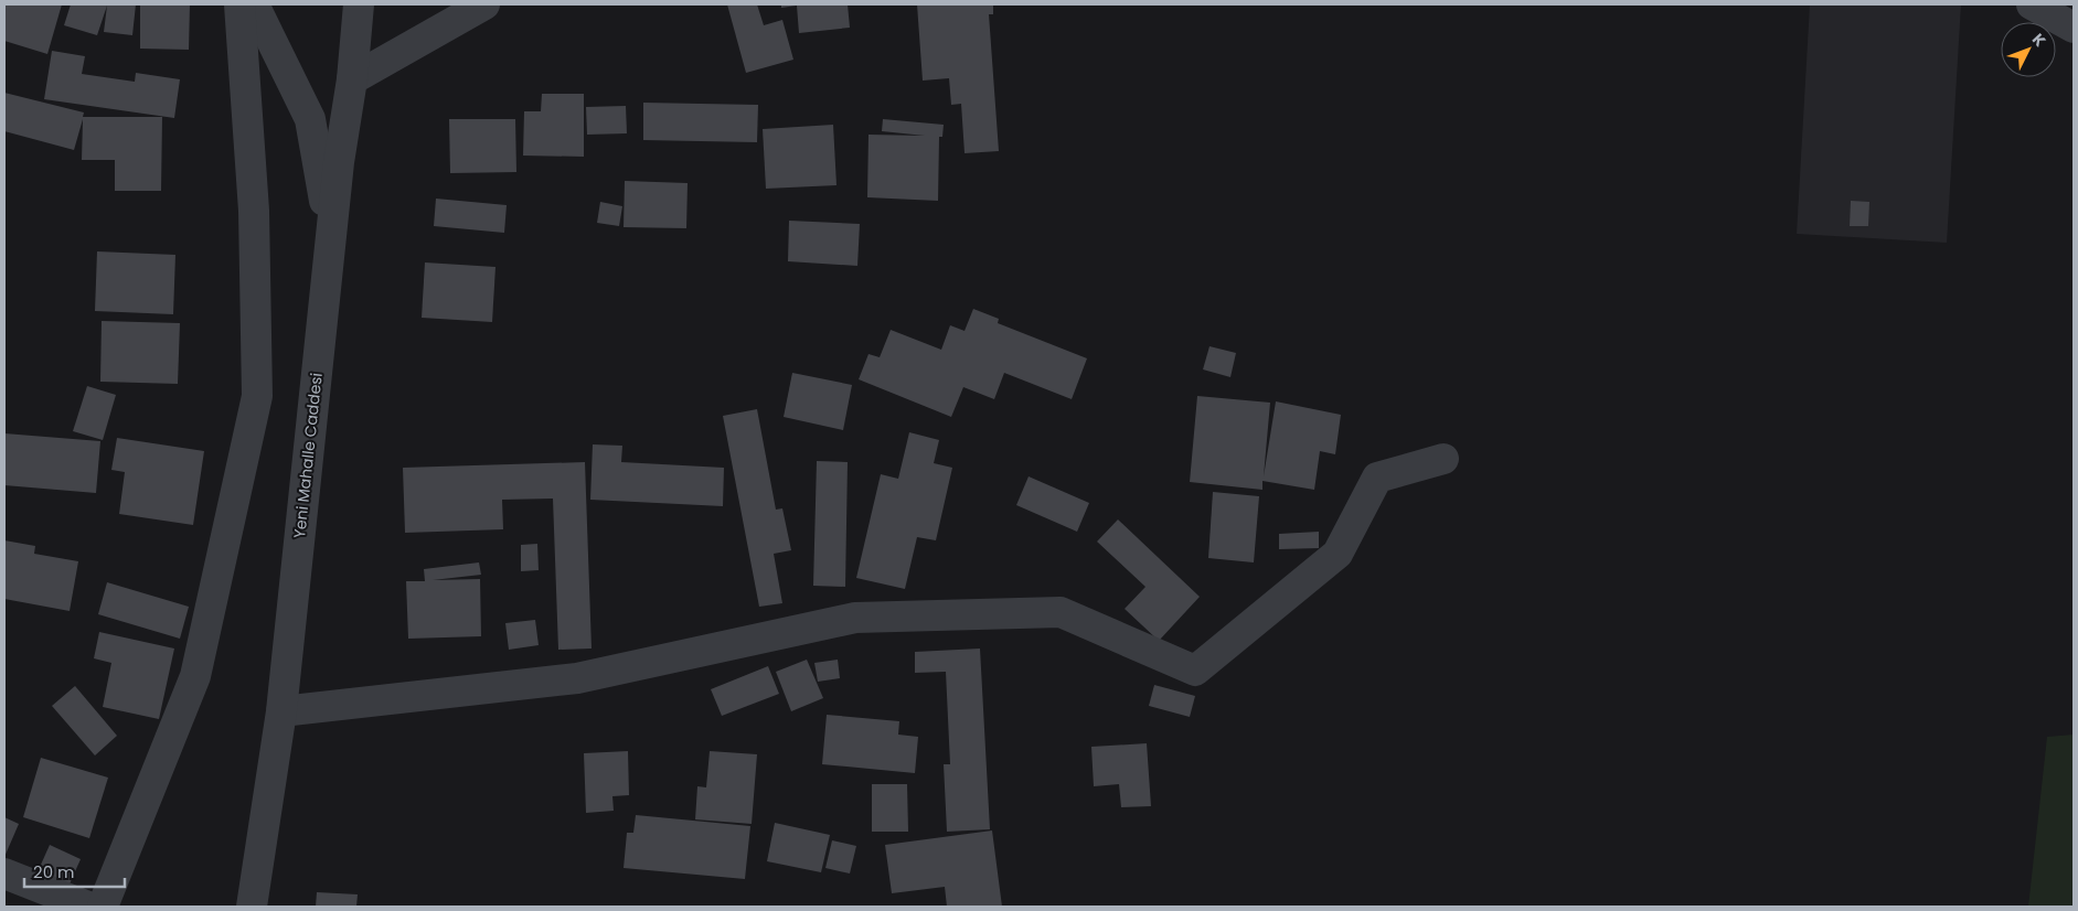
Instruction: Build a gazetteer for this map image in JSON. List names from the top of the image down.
{
  "streets": {
    "street": ["Yeni Mahalle Caddesi"]
  },
  "scale_bar": "20 m",
  "north": "top right"
}
